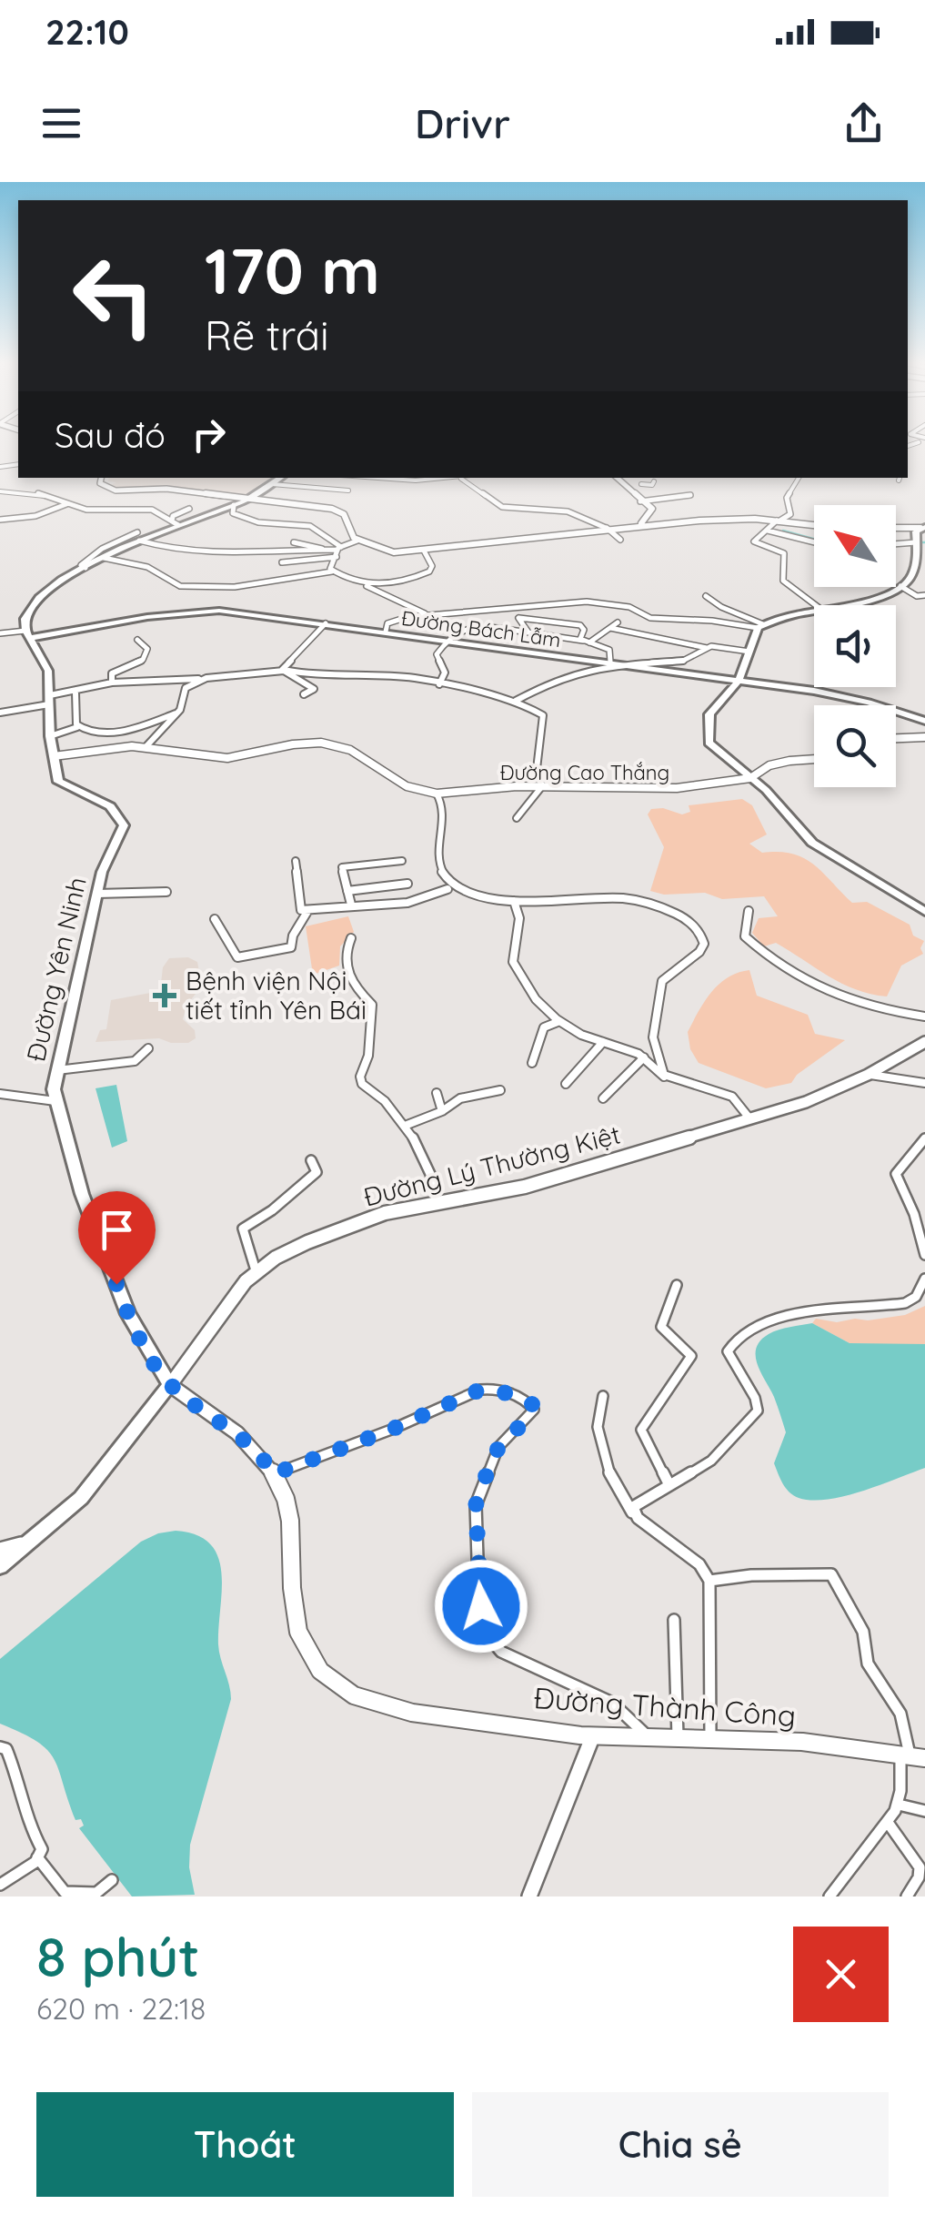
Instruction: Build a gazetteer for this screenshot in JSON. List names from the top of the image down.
{
  "streets": {
    "main road": [
      "Đường Bách Lẫm",
      "Đường Yên Ninh",
      "Đường Lý Thường Kiệt",
      "Đường Thành Công"
    ],
    "street": ["Đường Cao Thắng"]
  },
  "crossings": [
    ["Đường Bách Lẫm", "Đường Yên Ninh"],
    ["Đường Cao Thắng", "Đường Yên Ninh"],
    ["Đường Yên Ninh", "Đường Lý Thường Kiệt"],
    ["Đường Yên Ninh", "Đường Thành Công"],
    ["Đường Lý Thường Kiệt", "Đường Thành Công"]
  ],
  "places": {
    "health": ["Bệnh viện Nội tiết tỉnh Yên Bái"]
  },
  "north": "top left",
  "page": {
    "status": "22:10",
    "header": "Drivr",
    "turn": ["170 m", "Rẽ trái"],
    "then": "Sau đó",
    "heading": ["8 phút", "620 m · 22:18"],
    "buttons": ["Thoát", "Chia sẻ"]
  }
}
